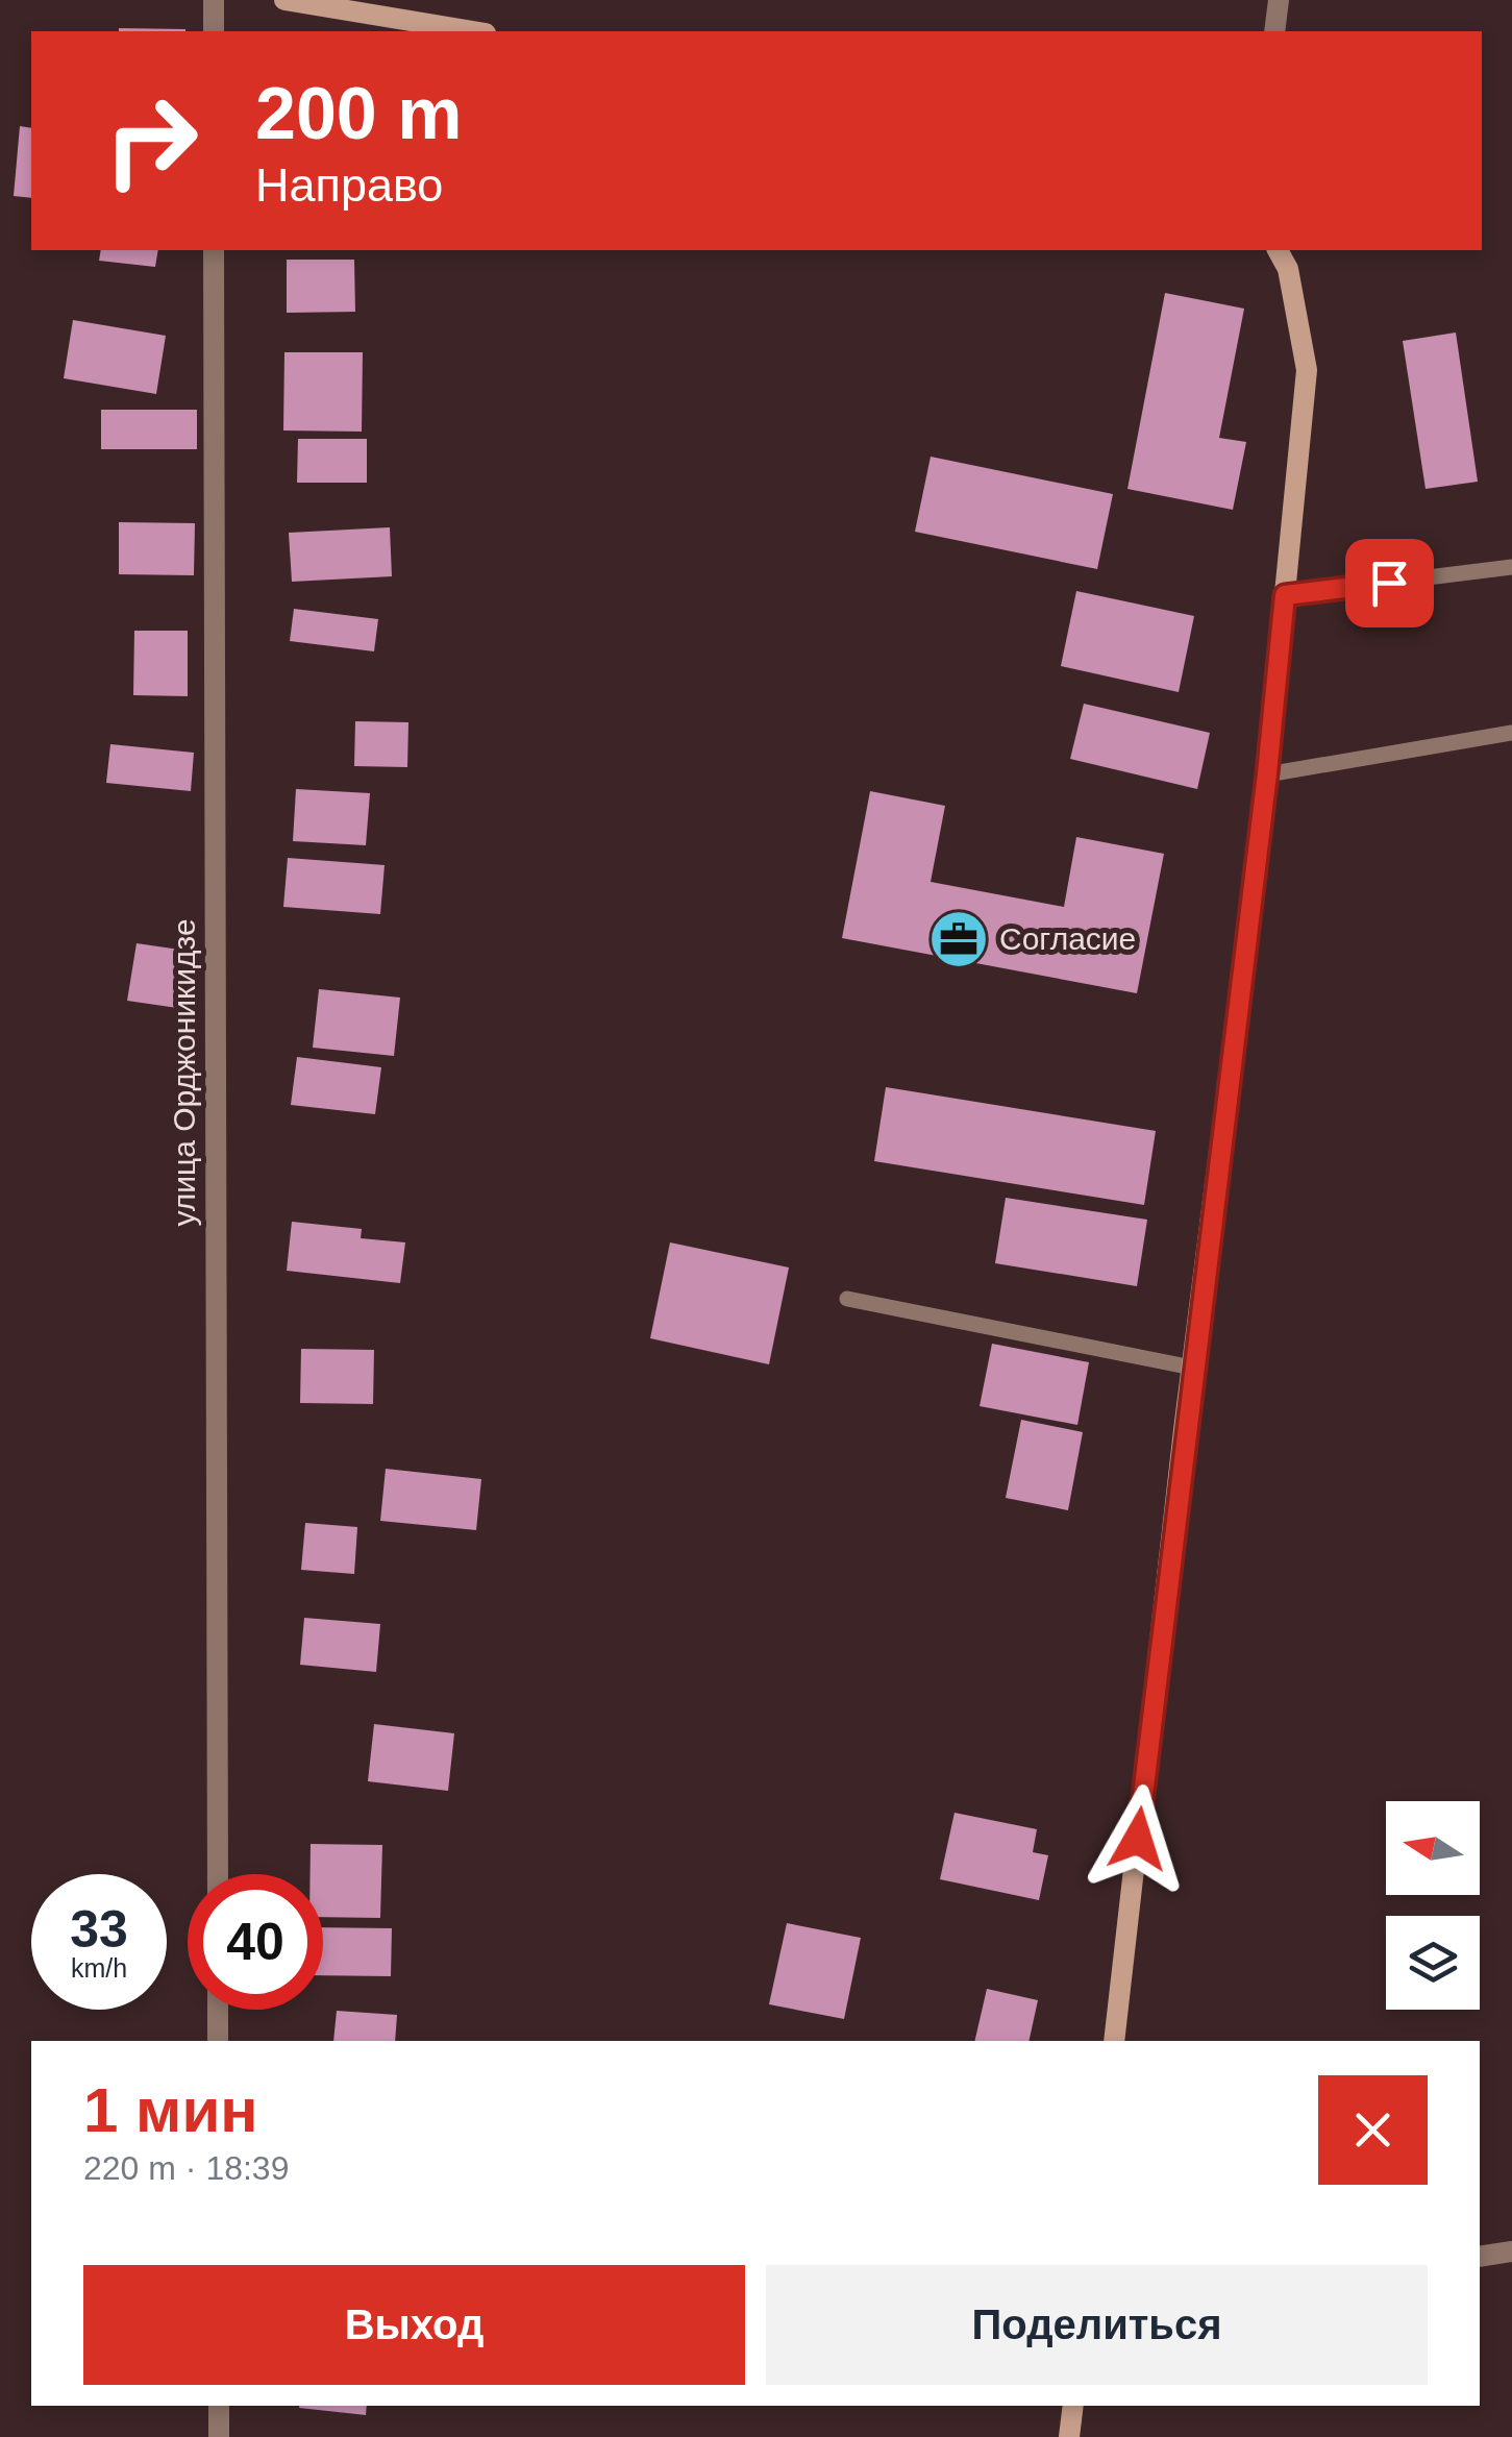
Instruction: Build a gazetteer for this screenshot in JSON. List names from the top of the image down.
{
  "streets": {
    "street": ["улица Орджоникидзе"]
  },
  "places": {
    "office": ["Согласие"]
  },
  "north": "left",
  "page": {
    "turn": ["200 m", "Направо"],
    "speed": "33 km/h",
    "limit": "40",
    "heading": ["1 мин", "220 m · 18:39"],
    "buttons": ["Выход", "Поделиться"]
  }
}
